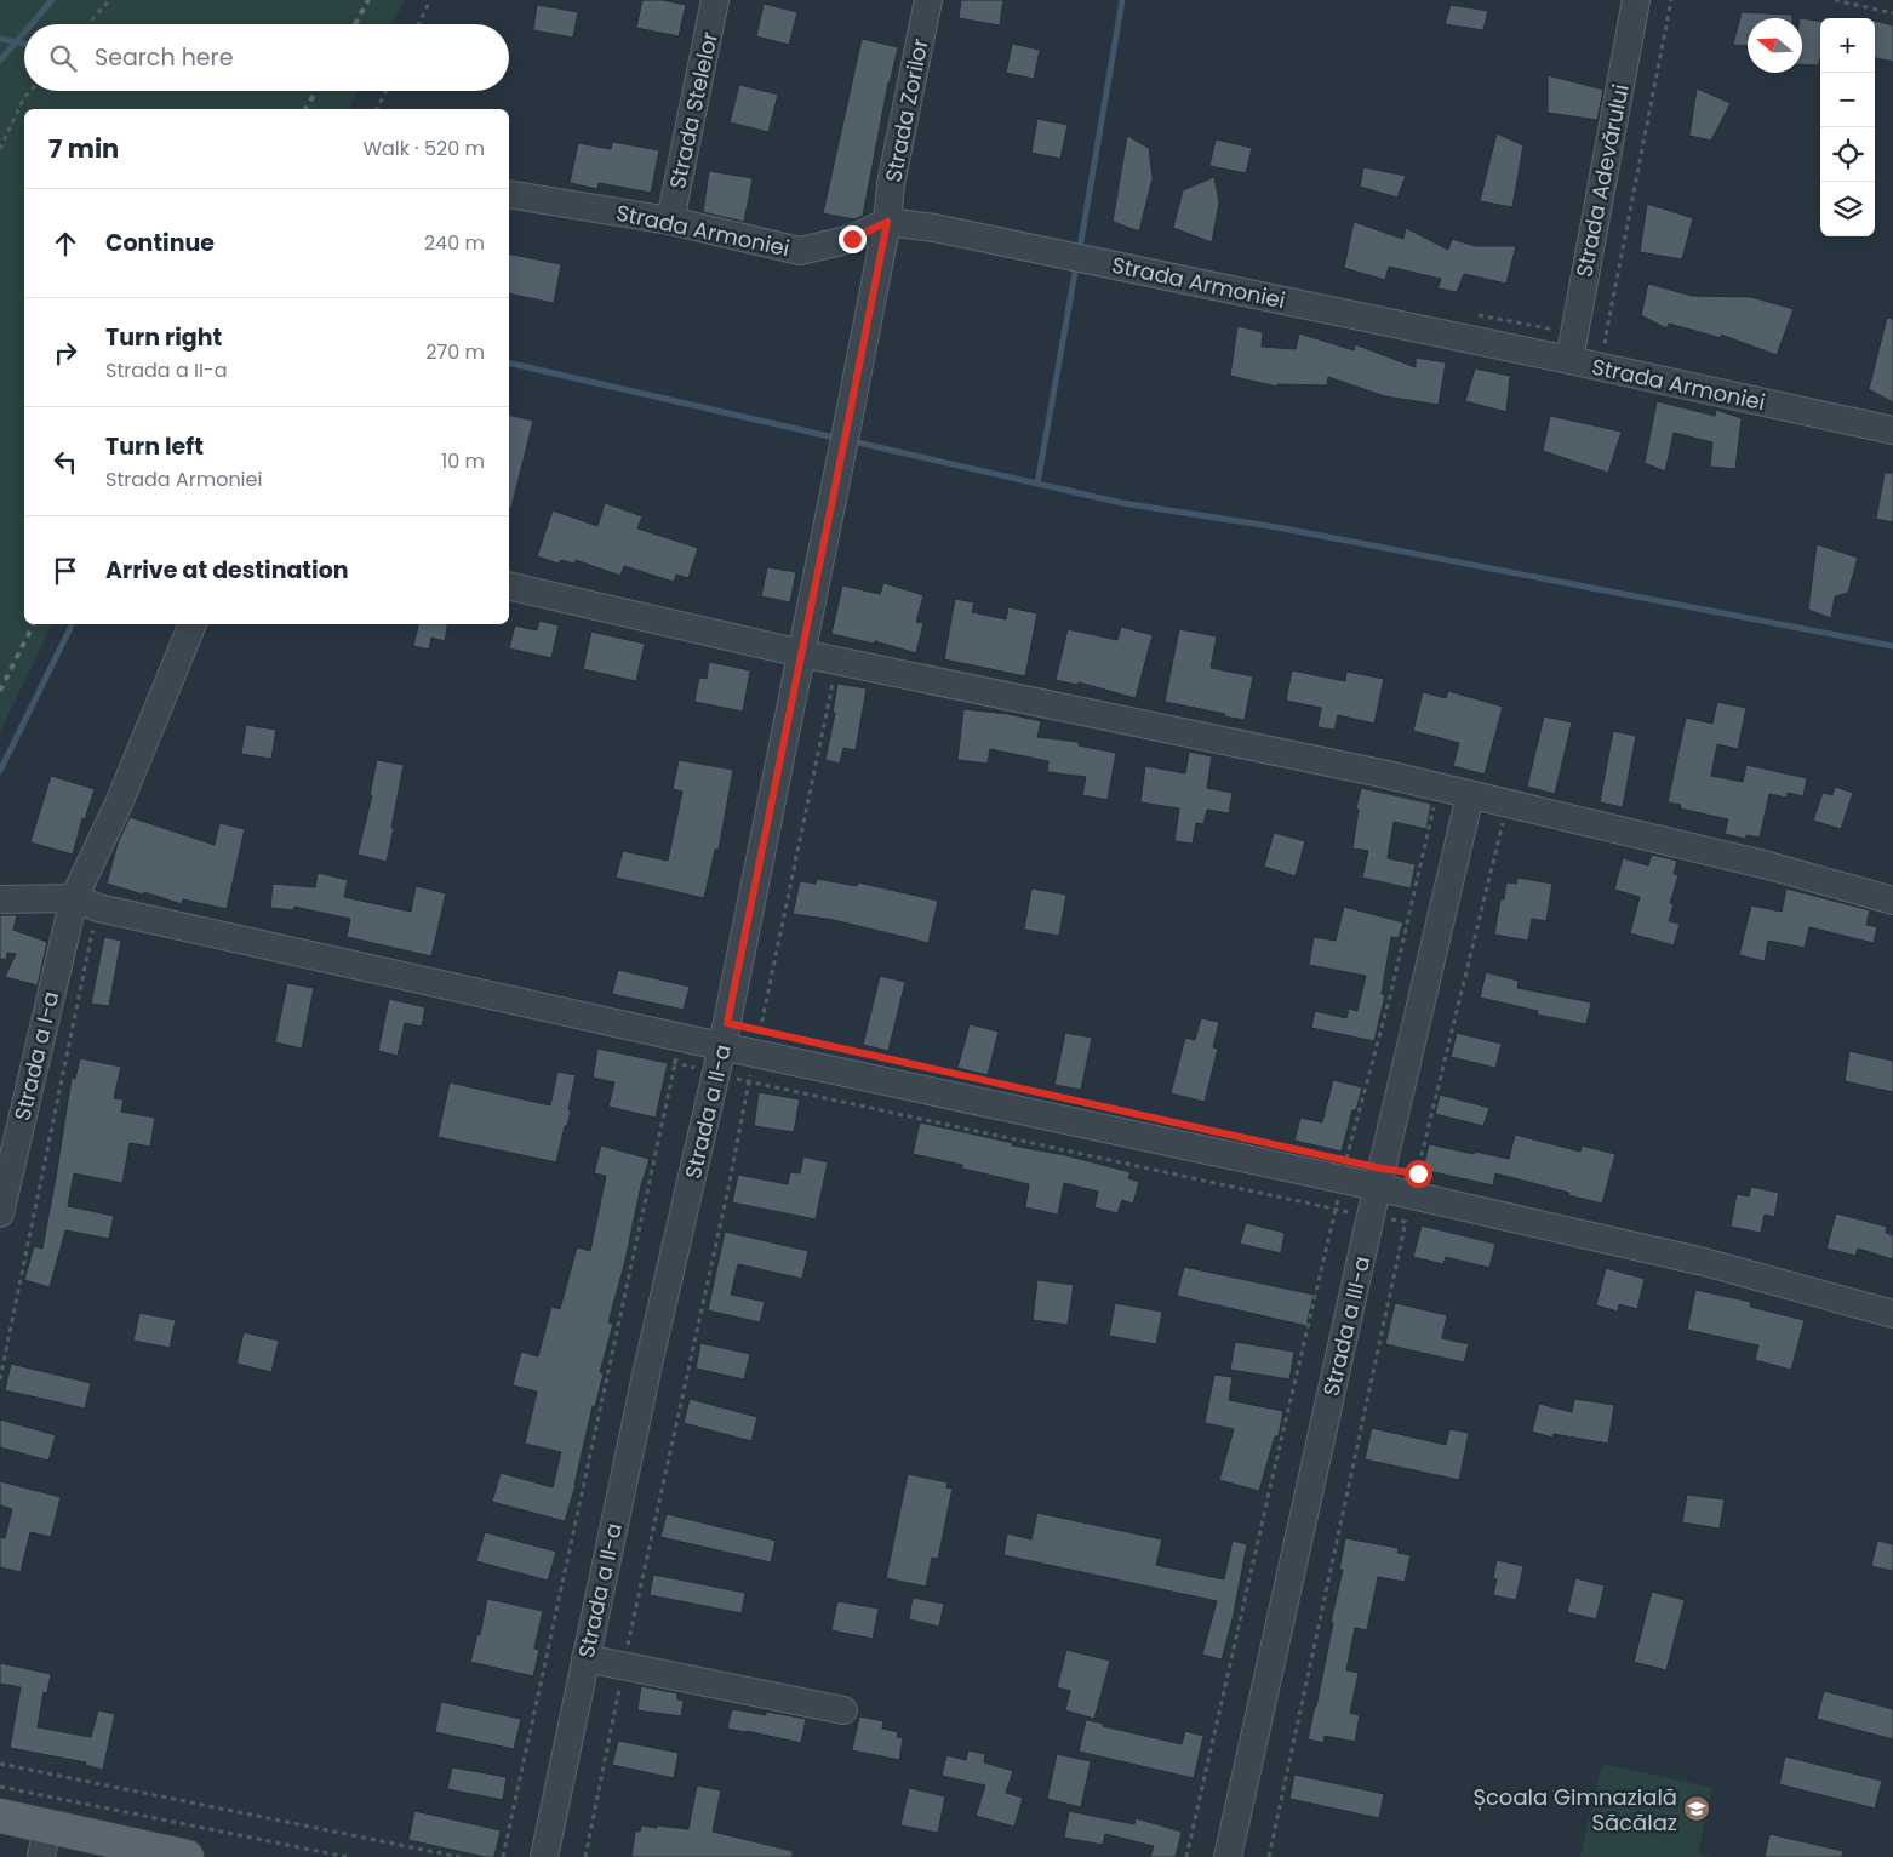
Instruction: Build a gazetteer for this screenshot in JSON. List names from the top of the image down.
{
  "streets": {
    "street": [
      "Strada Stelelor",
      "Strada Zorilor",
      "Strada Adevărului",
      "Strada Armoniei",
      "Strada a I-a",
      "Strada a II-a",
      "Strada a III-a"
    ]
  },
  "crossings": [
    ["Strada Stelelor", "Strada Armoniei"],
    ["Strada Zorilor", "Strada Armoniei"],
    ["Strada Zorilor", "Strada a II-a"],
    ["Strada Adevărului", "Strada Armoniei"],
    ["Strada Armoniei", "Strada a II-a"]
  ],
  "places": {
    "school or university": ["Școala Gimnazială Săcălaz"]
  },
  "north": "left",
  "page": {
    "map_buttons": ["+", "−"],
    "search": "Search here",
    "heading": ["7 min", "Walk · 520 m"],
    "list": [
      ["Continue", "240 m"],
      ["Turn right", "Strada a II-a", "270 m"],
      ["Turn left", "Strada Armoniei", "10 m"],
      "Arrive at destination"
    ]
  }
}
